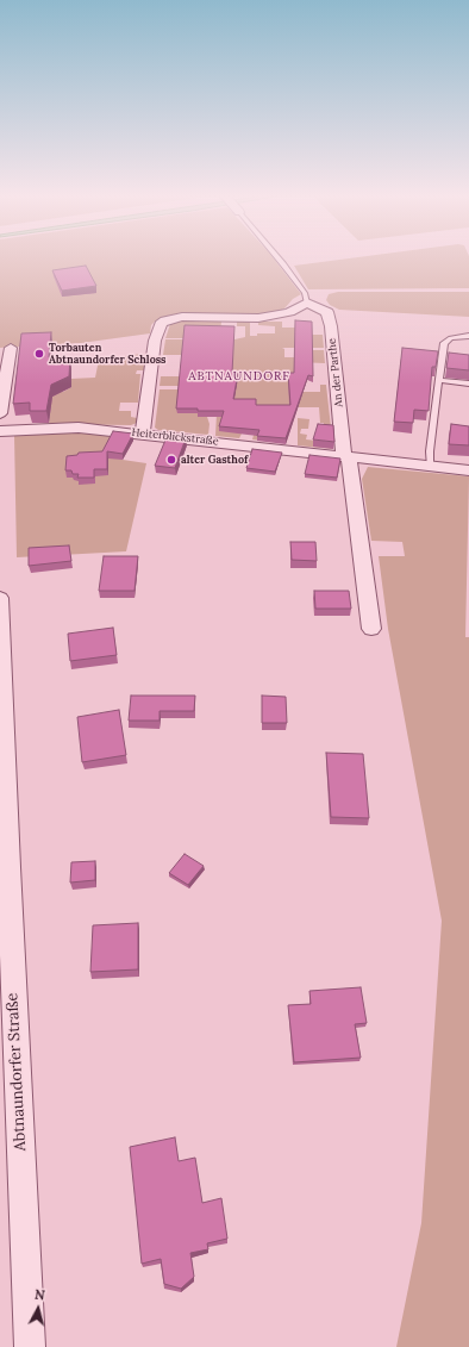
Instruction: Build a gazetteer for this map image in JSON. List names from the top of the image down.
{
  "streets": {
    "street": ["An der Parthe", "Heiterblickstraße", "Abtnaundorfer Straße"]
  },
  "crossings": [
    ["An der Parthe", "Heiterblickstraße"]
  ],
  "districts": ["ABTNAUNDORF"],
  "places": ["Torbauten Abtnaundorfer Schloss", "alter Gasthof"],
  "north": "top"
}
